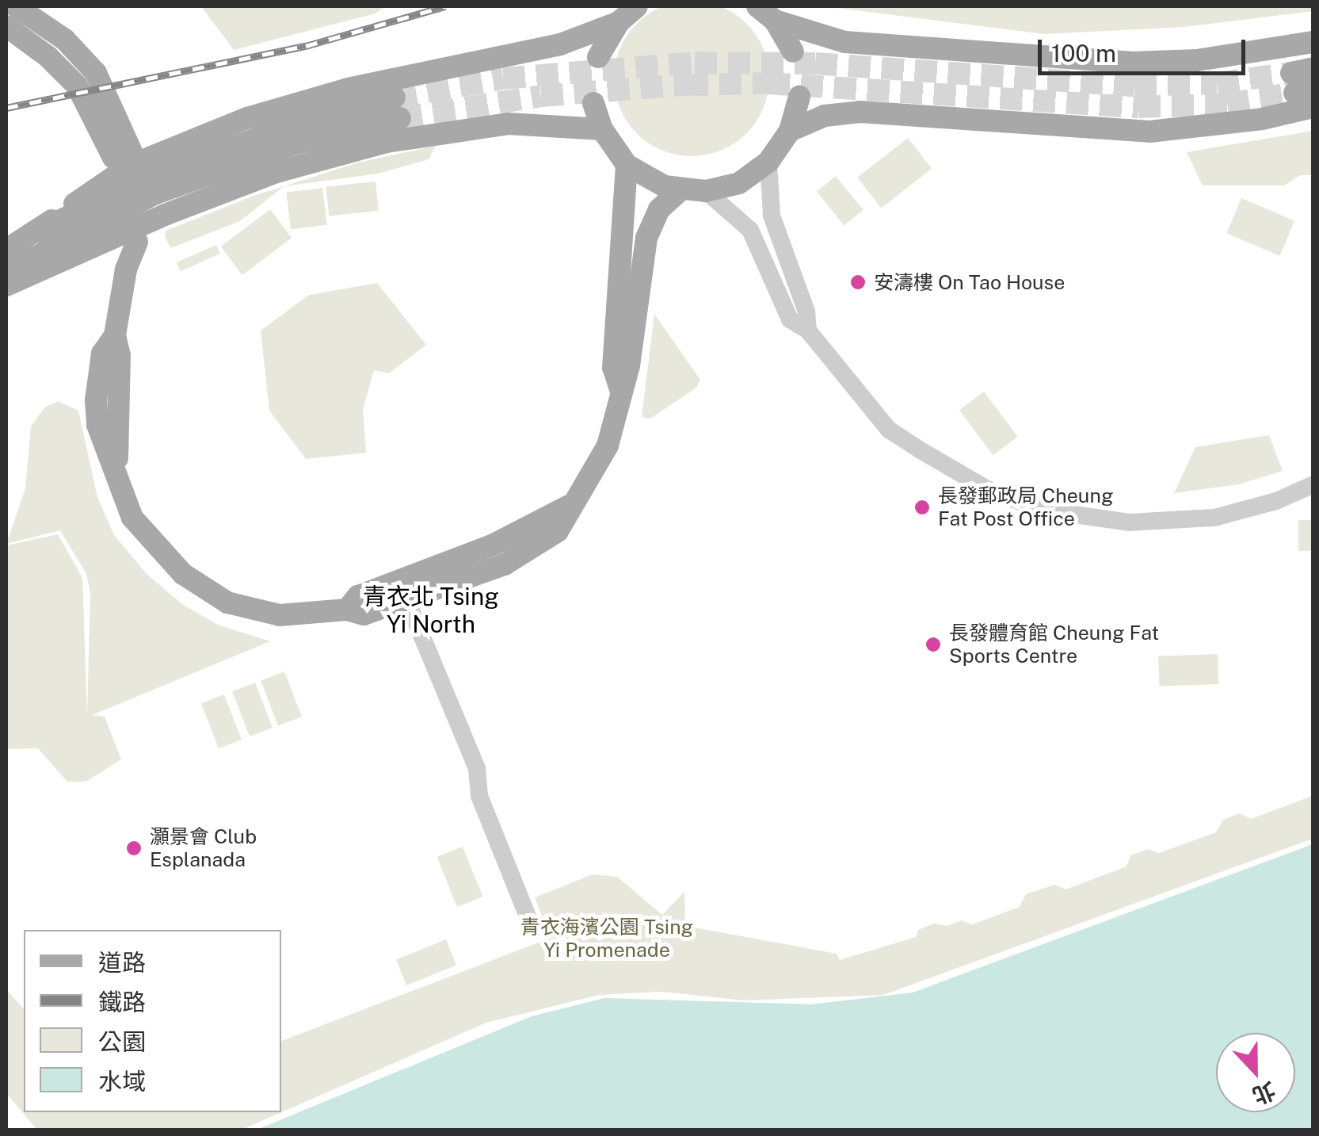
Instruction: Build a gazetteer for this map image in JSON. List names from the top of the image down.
{
  "districts": ["青衣北 Tsing Yi North"],
  "parks": ["青衣海濱公園 Tsing Yi Promenade"],
  "places": [
    "安濤樓 On Tao House",
    "長發郵政局 Cheung Fat Post Office",
    "長發體育館 Cheung Fat Sports Centre",
    "灝景會 Club Esplanada"
  ],
  "legend": [
    "道路",
    "鐵路",
    "公園",
    "水域"
  ],
  "scale_bar": "100 m",
  "north": "bottom"
}
